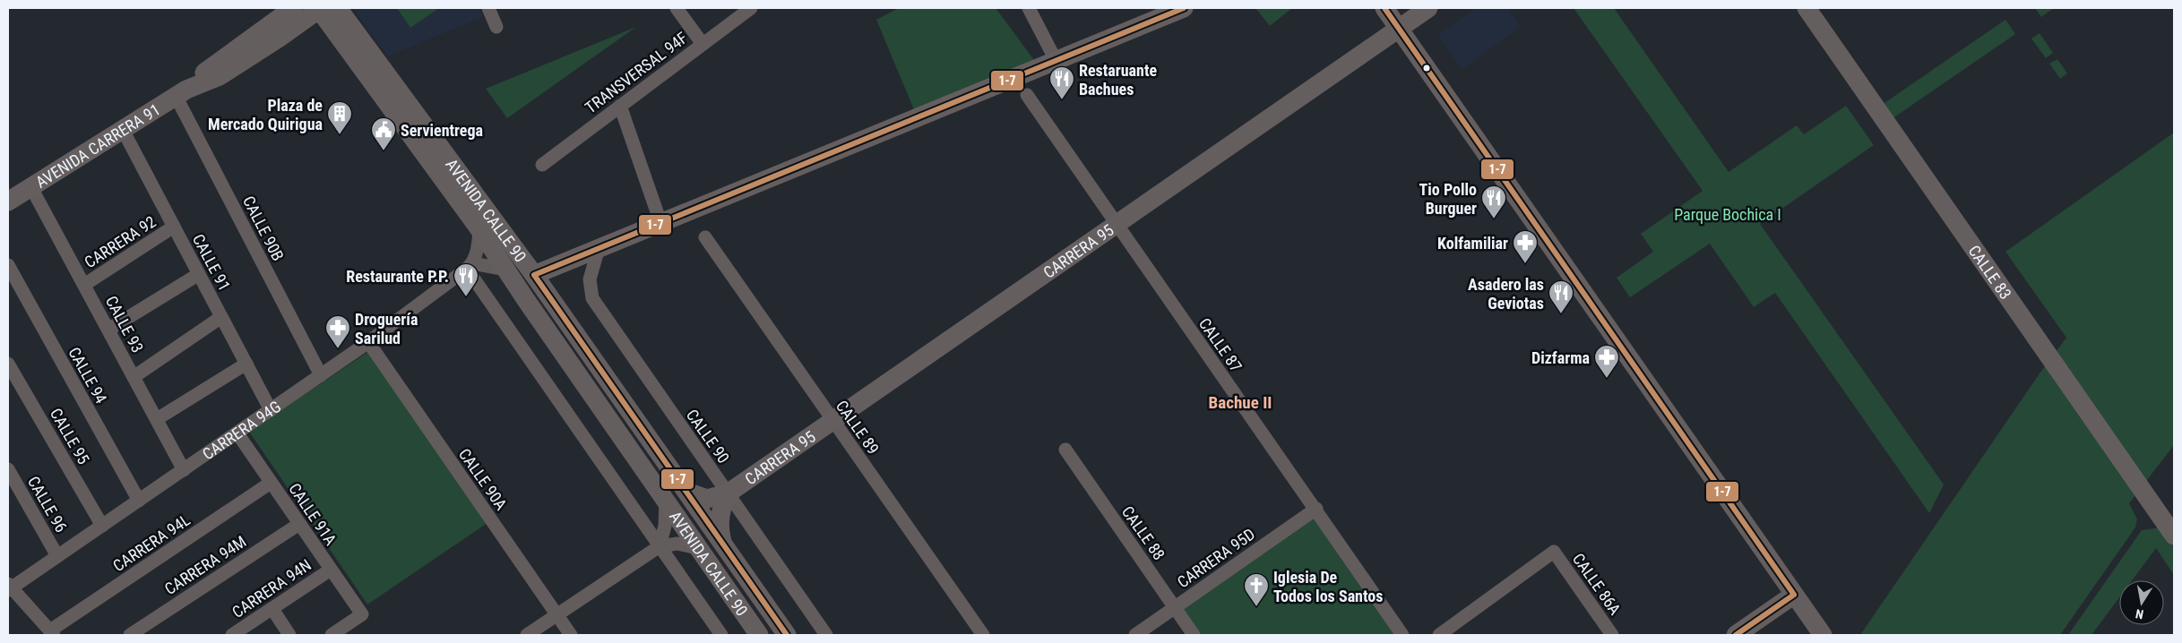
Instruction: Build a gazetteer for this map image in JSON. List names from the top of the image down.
{
  "streets": {
    "main road": [
      "AVENIDA CARRERA 91",
      "AVENIDA CALLE 90",
      "CARRERA 95",
      "CALLE 83"
    ],
    "street": [
      "TRANSVERSAL 94F",
      "CALLE 90B",
      "CARRERA 92",
      "CALLE 91",
      "CALLE 93",
      "CALLE 87",
      "CALLE 94",
      "CALLE 89",
      "CARRERA 94G",
      "CALLE 95",
      "CALLE 90",
      "CALLE 90A",
      "CALLE 96",
      "CALLE 91A",
      "CALLE 88",
      "CARRERA 94L",
      "CARRERA 95D",
      "CARRERA 94M",
      "CALLE 86A",
      "CARRERA 94N"
    ]
  },
  "crossings": [
    ["AVENIDA CARRERA 91", "AVENIDA CALLE 90"],
    ["AVENIDA CARRERA 91", "CALLE 90B"],
    ["AVENIDA CARRERA 91", "CALLE 91"],
    ["AVENIDA CALLE 90", "CARRERA 95"],
    ["CALLE 90B", "CARRERA 94G"],
    ["CARRERA 92", "CALLE 91"],
    ["CARRERA 92", "CALLE 93"],
    ["CARRERA 95", "CALLE 87"],
    ["CARRERA 95", "CALLE 89"],
    ["CARRERA 95", "CALLE 90"],
    ["CALLE 91", "CARRERA 94G"],
    ["CALLE 93", "CARRERA 94G"],
    ["CALLE 87", "CARRERA 95D"],
    ["CALLE 94", "CARRERA 94G"],
    ["CARRERA 94G", "CALLE 95"],
    ["CARRERA 94G", "CALLE 90A"],
    ["CARRERA 94G", "CALLE 96"],
    ["CARRERA 94G", "CALLE 91A"],
    ["CALLE 91A", "CARRERA 94L"],
    ["CALLE 91A", "CARRERA 94M"],
    ["CALLE 91A", "CARRERA 94N"],
    ["CALLE 88", "CARRERA 95D"]
  ],
  "districts": ["Bachue II"],
  "parks": ["Parque Bochica I"],
  "places": {
    "restaurant": [
      "Restaruante Bachues",
      "Tio Pollo Burguer",
      "Restaurante P.P.",
      "Asadero las Geviotas"
    ],
    "building": ["Plaza de Mercado Quirigua"],
    "public building": ["Servientrega"],
    "pharmacy": ["Kolfamiliar", "Droguería Sarilud", "Dizfarma"],
    "church": ["Iglesia De Todos los Santos"]
  },
  "lines": ["transit line 1-7"],
  "north": "bottom"
}
